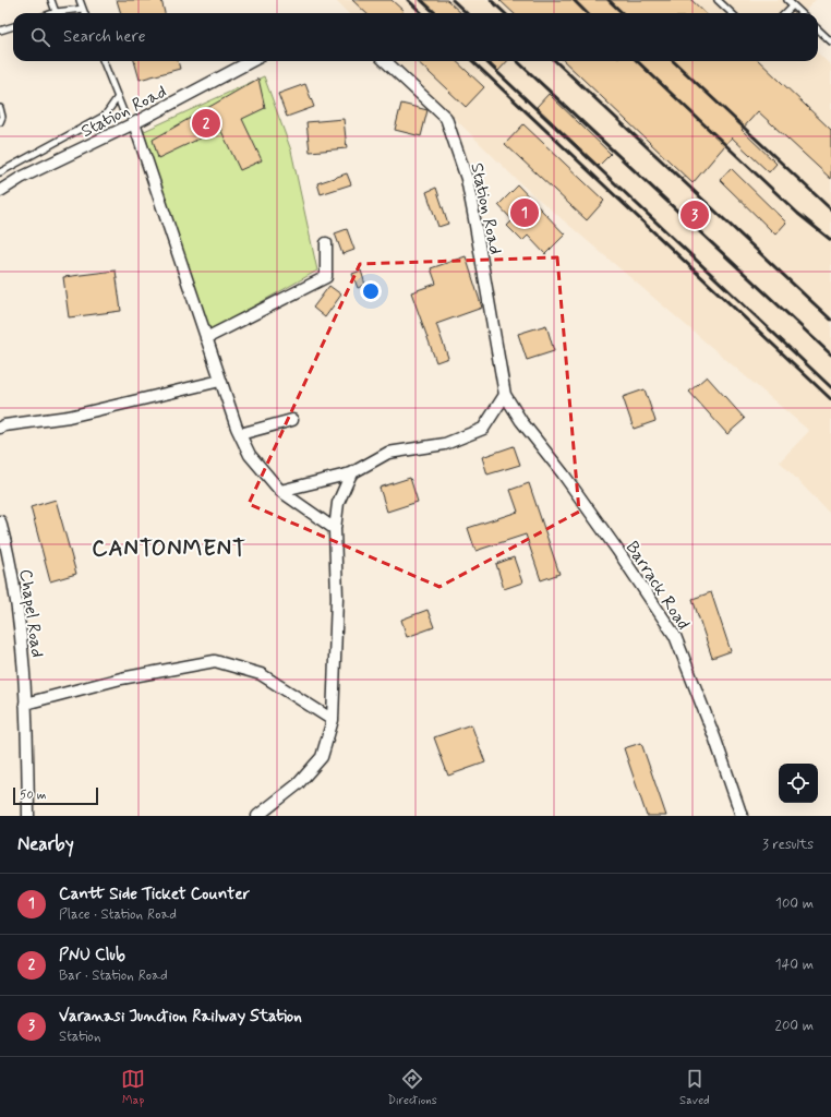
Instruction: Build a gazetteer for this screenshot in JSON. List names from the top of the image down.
{
  "streets": {
    "street": ["Station Road", "Barrack Road", "Chapel Road"]
  },
  "crossings": [
    ["Station Road", "Barrack Road"]
  ],
  "districts": ["CANTONMENT"],
  "scale_bar": "50 m",
  "page": {
    "search": "Search here",
    "pins": ["2", "1", "3"],
    "scale": "50 m",
    "heading": ["Nearby", "3 results"],
    "list": [
      {
        "mark": "1",
        "name": "Cantt Side Ticket Counter",
        "note": "Place · Station Road",
        "value": "100 m"
      },
      {
        "mark": "2",
        "name": "PNU Club",
        "note": "Bar · Station Road",
        "value": "140 m"
      },
      {
        "mark": "3",
        "name": "Varanasi Junction Railway Station",
        "note": "Station",
        "value": "200 m"
      }
    ],
    "nav": ["Map", "Directions", "Saved"]
  }
}
